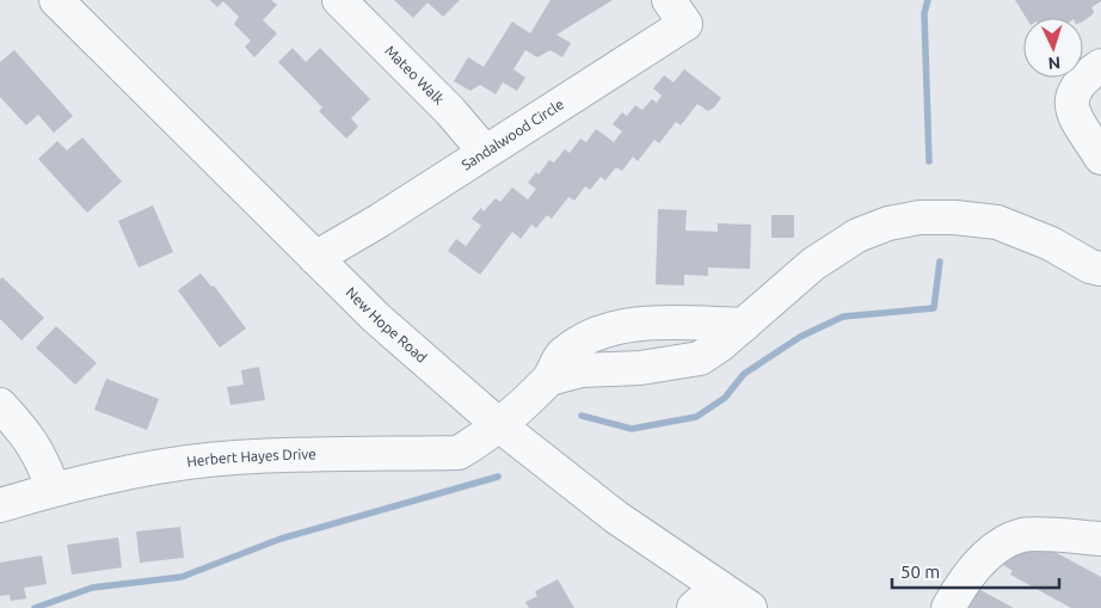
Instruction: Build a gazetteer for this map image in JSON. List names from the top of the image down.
{
  "streets": {
    "street": [
      "Mateo Walk",
      "Sandalwood Circle",
      "New Hope Road",
      "Herbert Hayes Drive"
    ]
  },
  "crossings": [
    ["Mateo Walk", "Sandalwood Circle"],
    ["Sandalwood Circle", "New Hope Road"],
    ["New Hope Road", "Herbert Hayes Drive"]
  ],
  "scale_bar": "50 m",
  "north": "bottom"
}
